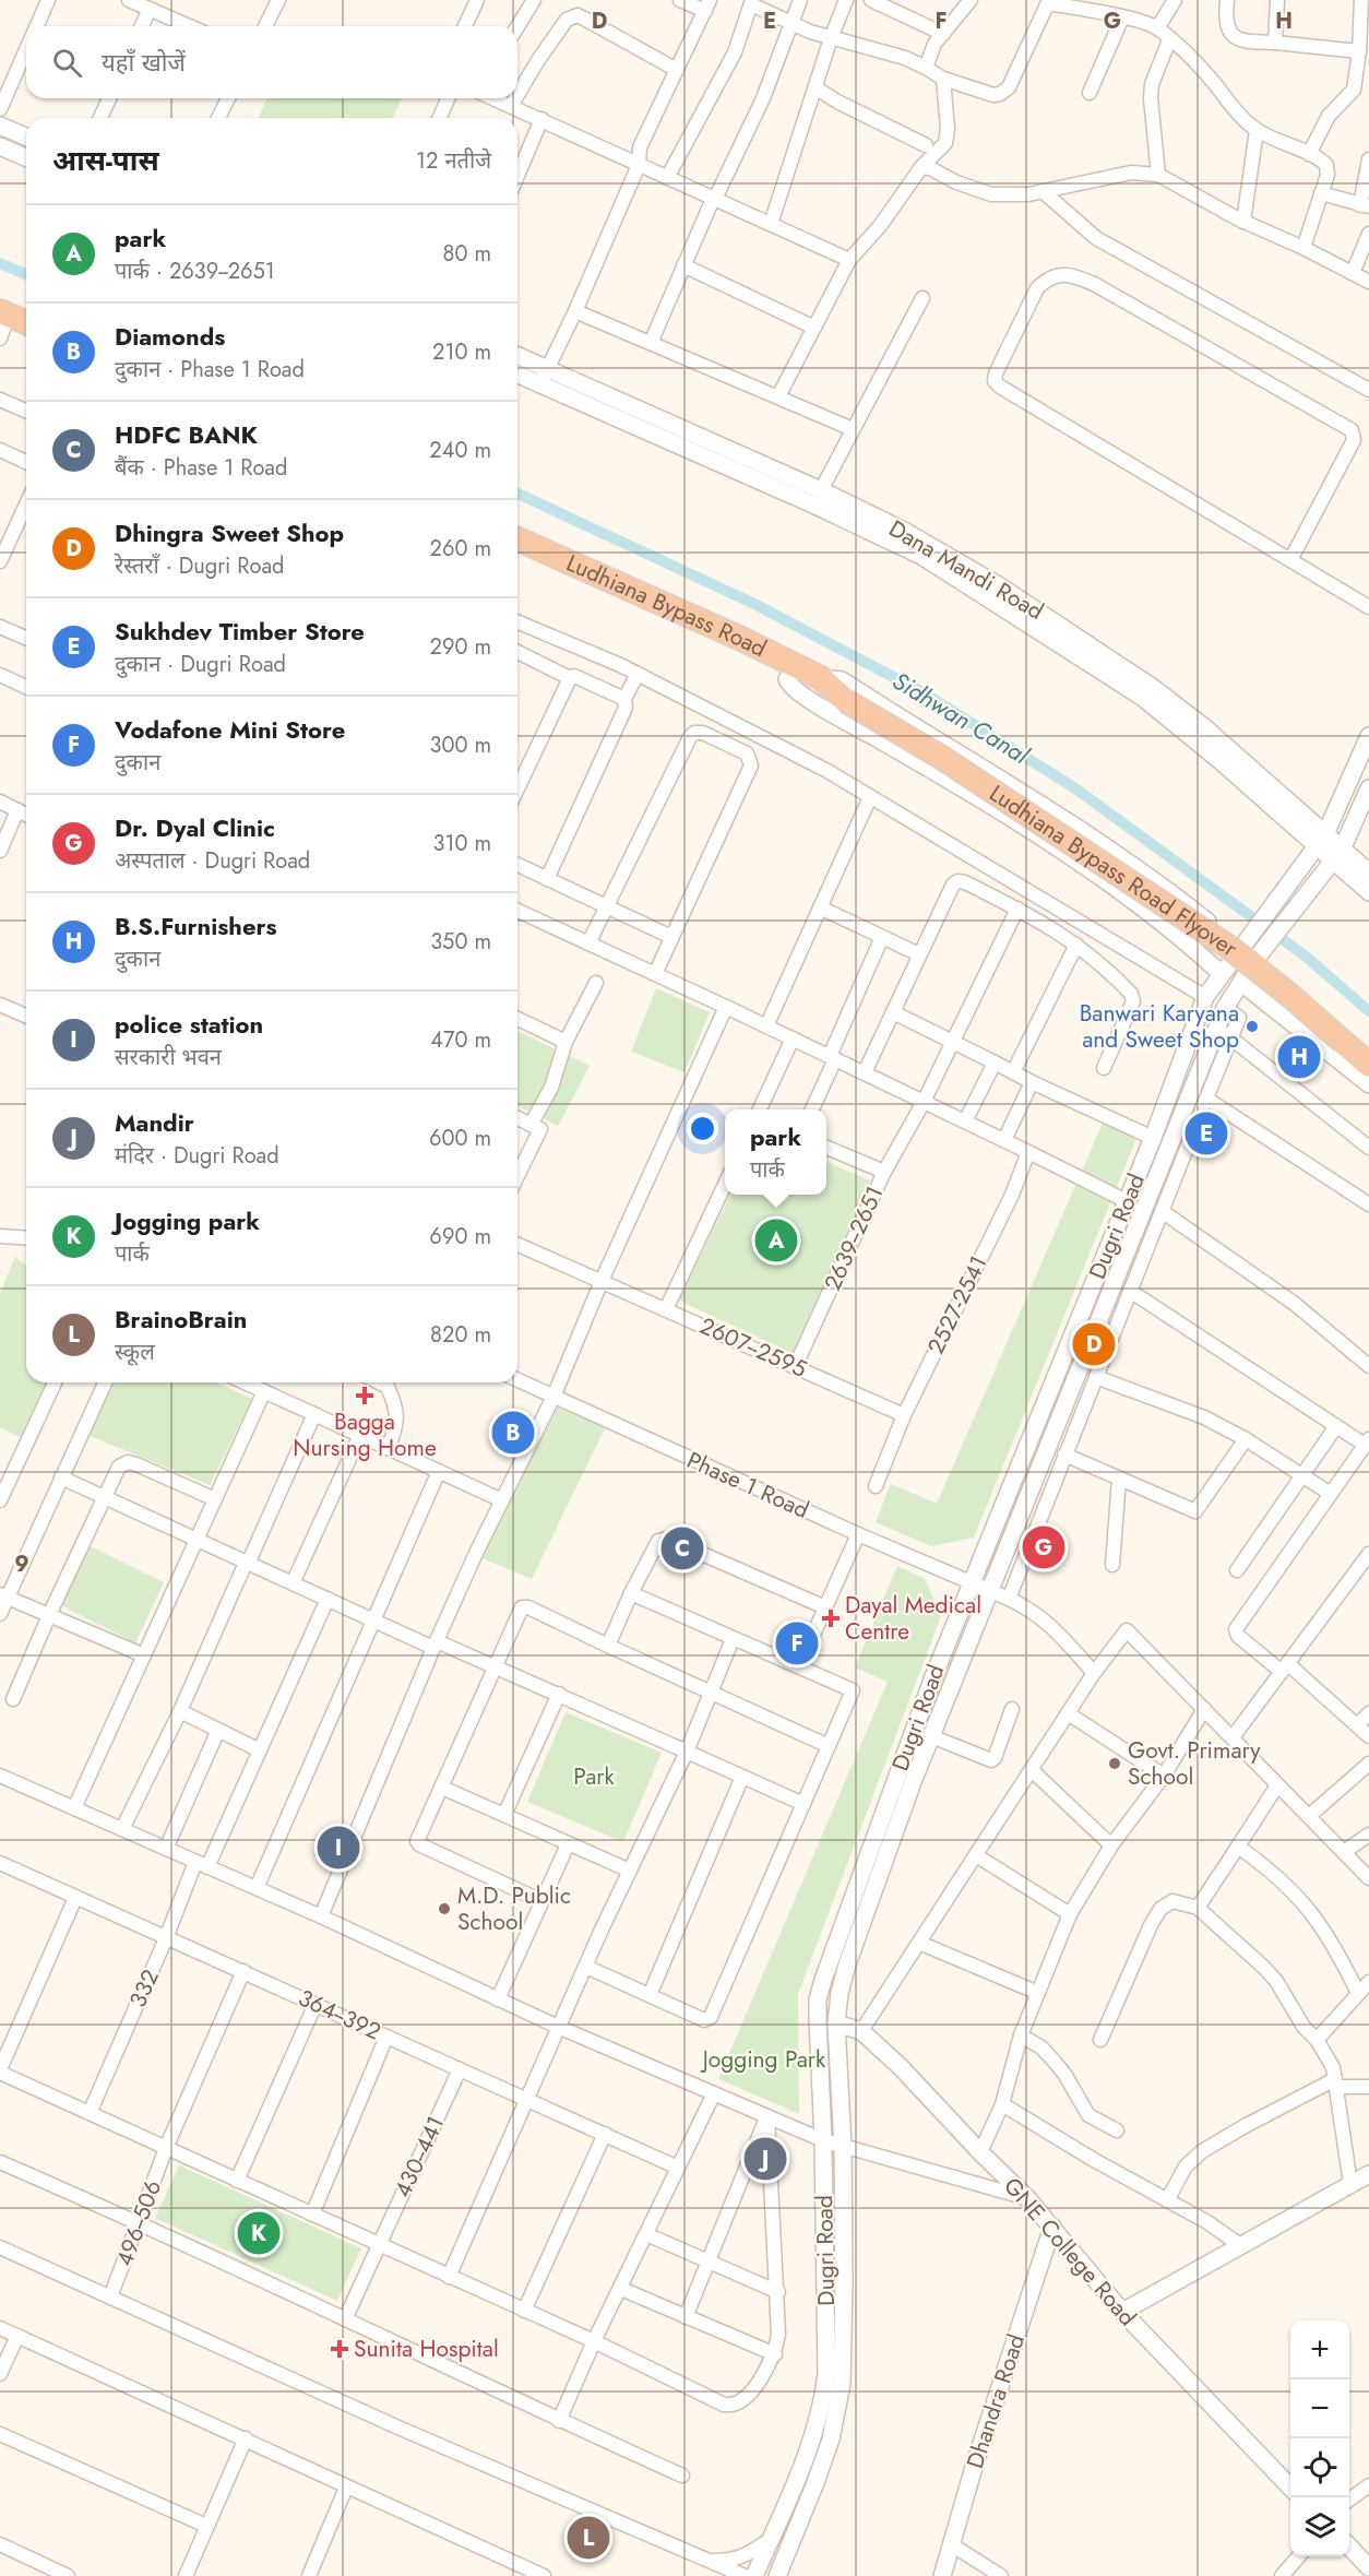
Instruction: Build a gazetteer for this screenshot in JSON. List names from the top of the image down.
{
  "streets": {
    "highway": ["Ludhiana Bypass Road", "Ludhiana Bypass Road Flyover"],
    "street": [
      "Dana Mandi Road",
      "Dugri Road",
      "2639--2651",
      "2527-2541",
      "2607--2595",
      "Phase 1 Road",
      "332",
      "364--392",
      "430--441",
      "496--506",
      "GNE College Road",
      "Dhandra Road"
    ]
  },
  "crossings": [
    ["Dana Mandi Road", "Dugri Road"],
    ["Ludhiana Bypass Road", "Ludhiana Bypass Road Flyover"],
    ["Dugri Road", "Phase 1 Road"],
    ["Dugri Road", "GNE College Road"],
    ["2639--2651", "2607--2595"],
    ["2527-2541", "2607--2595"],
    ["332", "364--392"],
    ["364--392", "430--441"],
    ["364--392", "496--506"],
    ["GNE College Road", "Dhandra Road"]
  ],
  "water": ["Sidhwan Canal"],
  "parks": ["Park", "Jogging Park"],
  "places": {
    "other": ["Banwari Karyana and Sweet Shop", "Govt. Primary School", "M.D. Public School"],
    "health": ["Bagga Nursing Home", "Dayal Medical Centre", "Sunita Hospital"]
  },
  "page": {
    "search": "यहाँ खोजें",
    "heading": ["आस-पास", "12 नतीजे"],
    "list": [
      {
        "mark": "A",
        "name": "park",
        "note": "पार्क · 2639--2651",
        "value": "80 m"
      },
      {
        "mark": "B",
        "name": "Diamonds",
        "note": "दुकान · Phase 1 Road",
        "value": "210 m"
      },
      {
        "mark": "C",
        "name": "HDFC BANK",
        "note": "बैंक · Phase 1 Road",
        "value": "240 m"
      },
      {
        "mark": "D",
        "name": "Dhingra Sweet Shop",
        "note": "रेस्तराँ · Dugri Road",
        "value": "260 m"
      },
      {
        "mark": "E",
        "name": "Sukhdev Timber Store",
        "note": "दुकान · Dugri Road",
        "value": "290 m"
      },
      {
        "mark": "F",
        "name": "Vodafone Mini Store",
        "note": "दुकान",
        "value": "300 m"
      },
      {
        "mark": "G",
        "name": "Dr. Dyal Clinic",
        "note": "अस्पताल · Dugri Road",
        "value": "310 m"
      },
      {
        "mark": "H",
        "name": "B.S.Furnishers",
        "note": "दुकान",
        "value": "350 m"
      },
      {
        "mark": "I",
        "name": "police station",
        "note": "सरकारी भवन",
        "value": "470 m"
      },
      {
        "mark": "J",
        "name": "Mandir",
        "note": "मंदिर · Dugri Road",
        "value": "600 m"
      },
      {
        "mark": "K",
        "name": "Jogging park",
        "note": "पार्क",
        "value": "690 m"
      },
      {
        "mark": "L",
        "name": "BrainoBrain",
        "note": "स्कूल",
        "value": "820 m"
      }
    ],
    "pins": [
      "H",
      "E",
      "A",
      "D",
      "B",
      "G",
      "C",
      "F",
      "I",
      "J",
      "K",
      "L"
    ],
    "popup": ["park", "पार्क"],
    "map_buttons": ["+", "−"]
  },
  "grid": {
    "columns": [
      "D",
      "E",
      "F",
      "G",
      "H"
    ],
    "rows": ["9"]
  }
}
